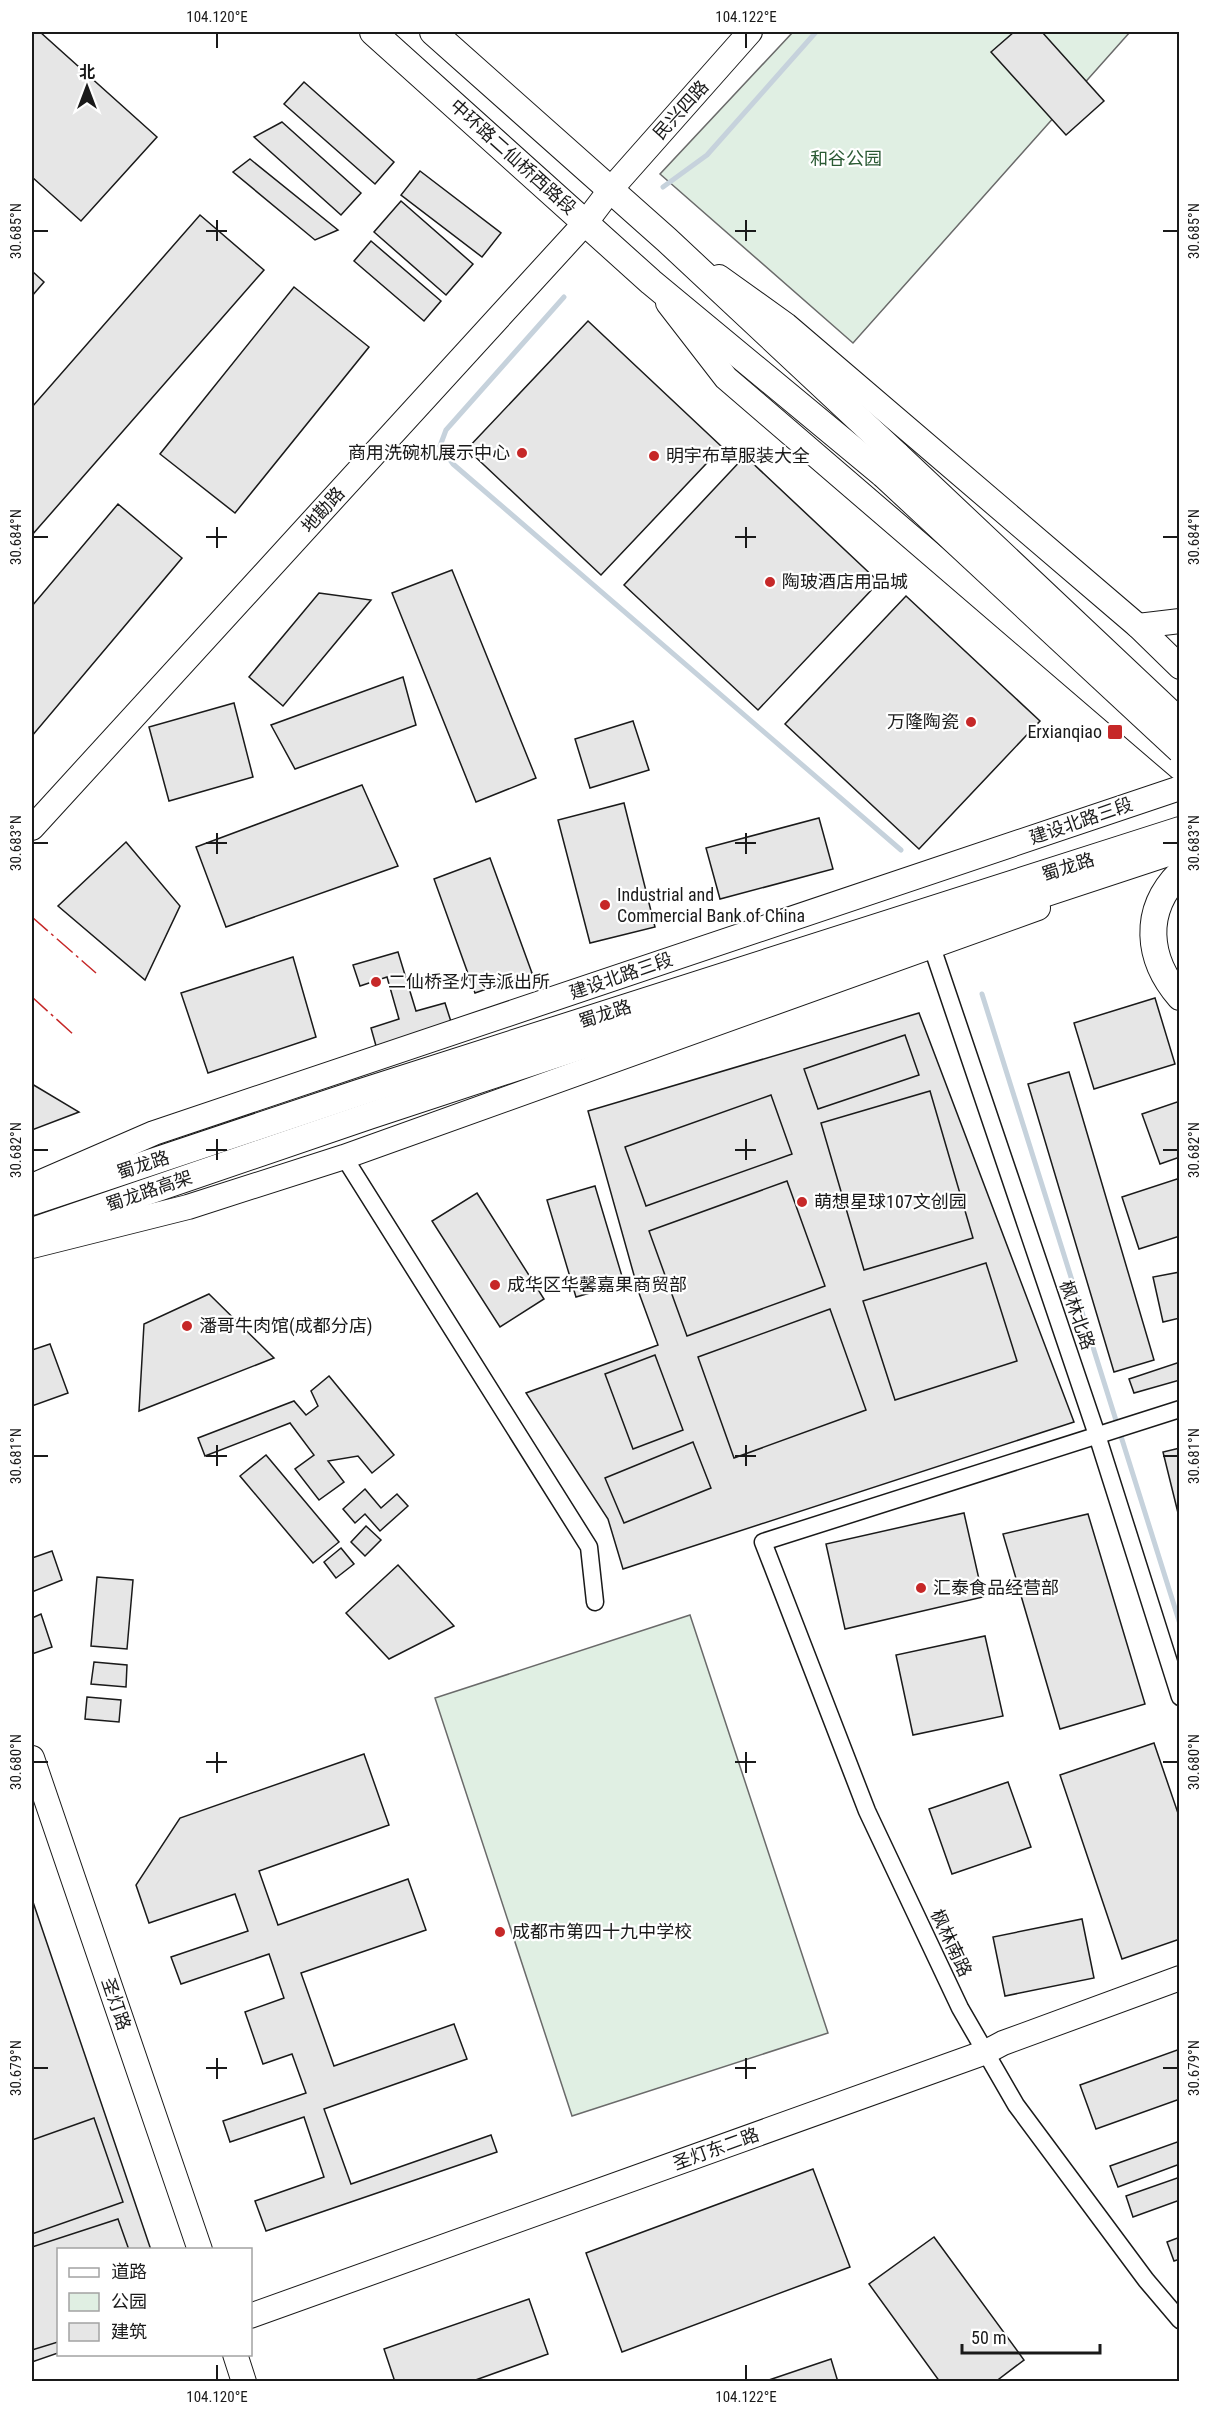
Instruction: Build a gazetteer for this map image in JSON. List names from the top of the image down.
{
  "streets": {
    "main road": [
      "民兴四路",
      "中环路二仙桥西路段",
      "地勘路",
      "建设北路三段",
      "蜀龙路",
      "蜀龙路高架",
      "圣灯路",
      "圣灯东二路"
    ],
    "street": ["枫林北路", "枫林南路"]
  },
  "crossings": [
    ["民兴四路", "地勘路"],
    ["中环路二仙桥西路段", "地勘路"],
    ["蜀龙路", "蜀龙路高架"],
    ["枫林北路", "枫林南路"],
    ["枫林南路", "圣灯东二路"]
  ],
  "parks": ["和谷公园"],
  "places": {
    "other": [
      "商用洗碗机展示中心",
      "明宇布草服装大全",
      "陶玻酒店用品城",
      "万隆陶瓷",
      "Industrial and Commercial Bank of China",
      "二仙桥圣灯寺派出所",
      "萌想星球107文创园",
      "成华区华馨嘉果商贸部",
      "潘哥牛肉馆(成都分店)",
      "汇泰食品经营部",
      "成都市第四十九中学校"
    ],
    "transit": ["Erxianqiao"]
  },
  "legend": ["道路", "公园", "建筑"],
  "scale_bar": "50 m",
  "north": "top",
  "coordinates": [
    "104.120°E",
    "104.122°E",
    "30.685°N",
    "30.684°N",
    "30.683°N",
    "30.682°N",
    "30.681°N",
    "30.680°N",
    "30.679°N"
  ]
}
